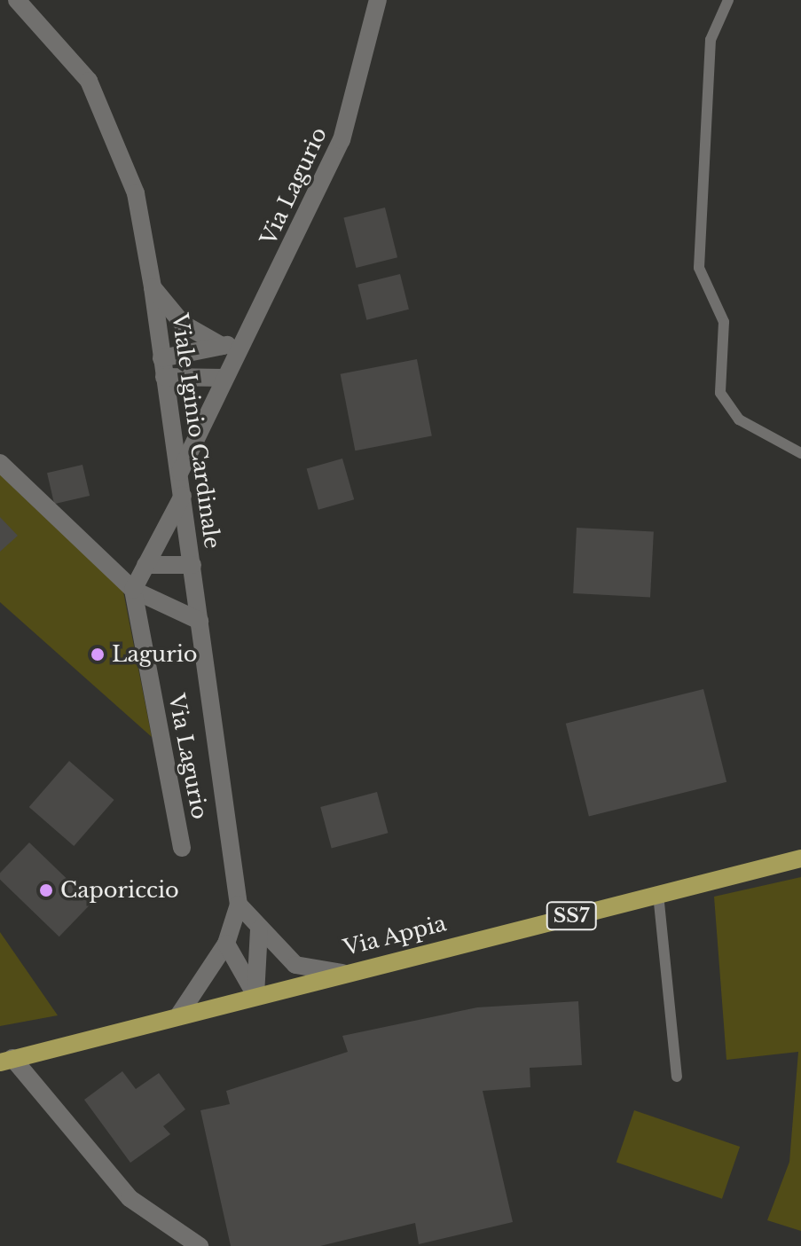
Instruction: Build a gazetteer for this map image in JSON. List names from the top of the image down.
{
  "streets": {
    "main road": ["SS7", "Via Appia"],
    "street": ["Via Lagurio", "Viale Iginio Cardinale"]
  },
  "crossings": [
    ["Via Lagurio", "Viale Iginio Cardinale"]
  ],
  "places": ["Lagurio", "Caporiccio"]
}
